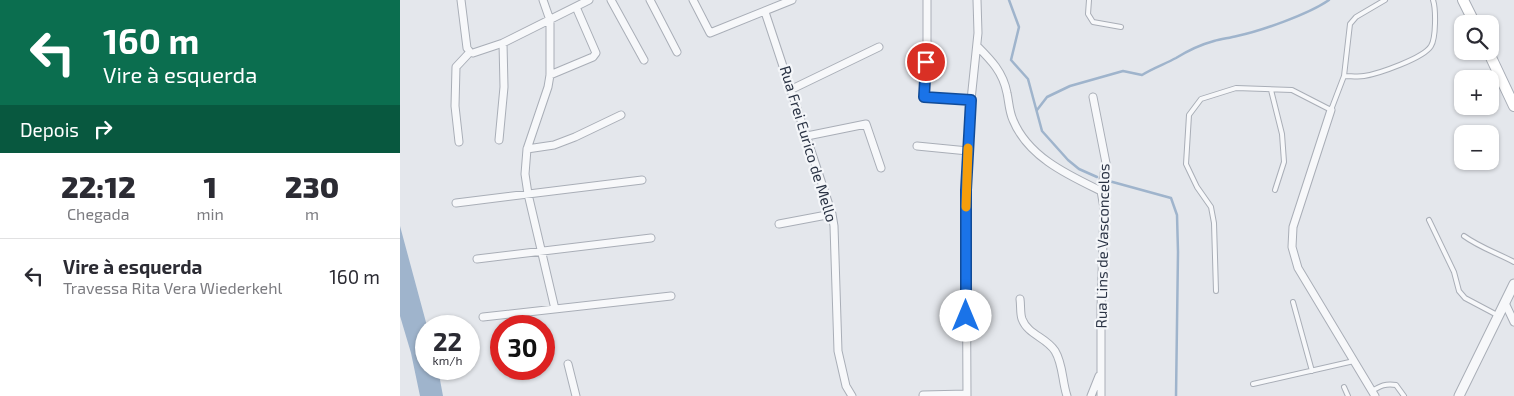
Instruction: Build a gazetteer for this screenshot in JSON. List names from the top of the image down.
{
  "streets": {
    "street": ["Rua Frei Eurico de Mello", "Rua Lins de Vasconcelos"]
  },
  "page": {
    "turn": ["160 m", "Vire à esquerda"],
    "map_buttons": ["+", "−"],
    "then": "Depois",
    "eta": [
      "22:12",
      "Chegada",
      "1",
      "min",
      "230",
      "m"
    ],
    "list": [
      {
        "name": "Vire à esquerda",
        "note": "Travessa Rita Vera Wiederkehl",
        "value": "160 m"
      }
    ],
    "speed": "22 km/h",
    "limit": "30"
  }
}
